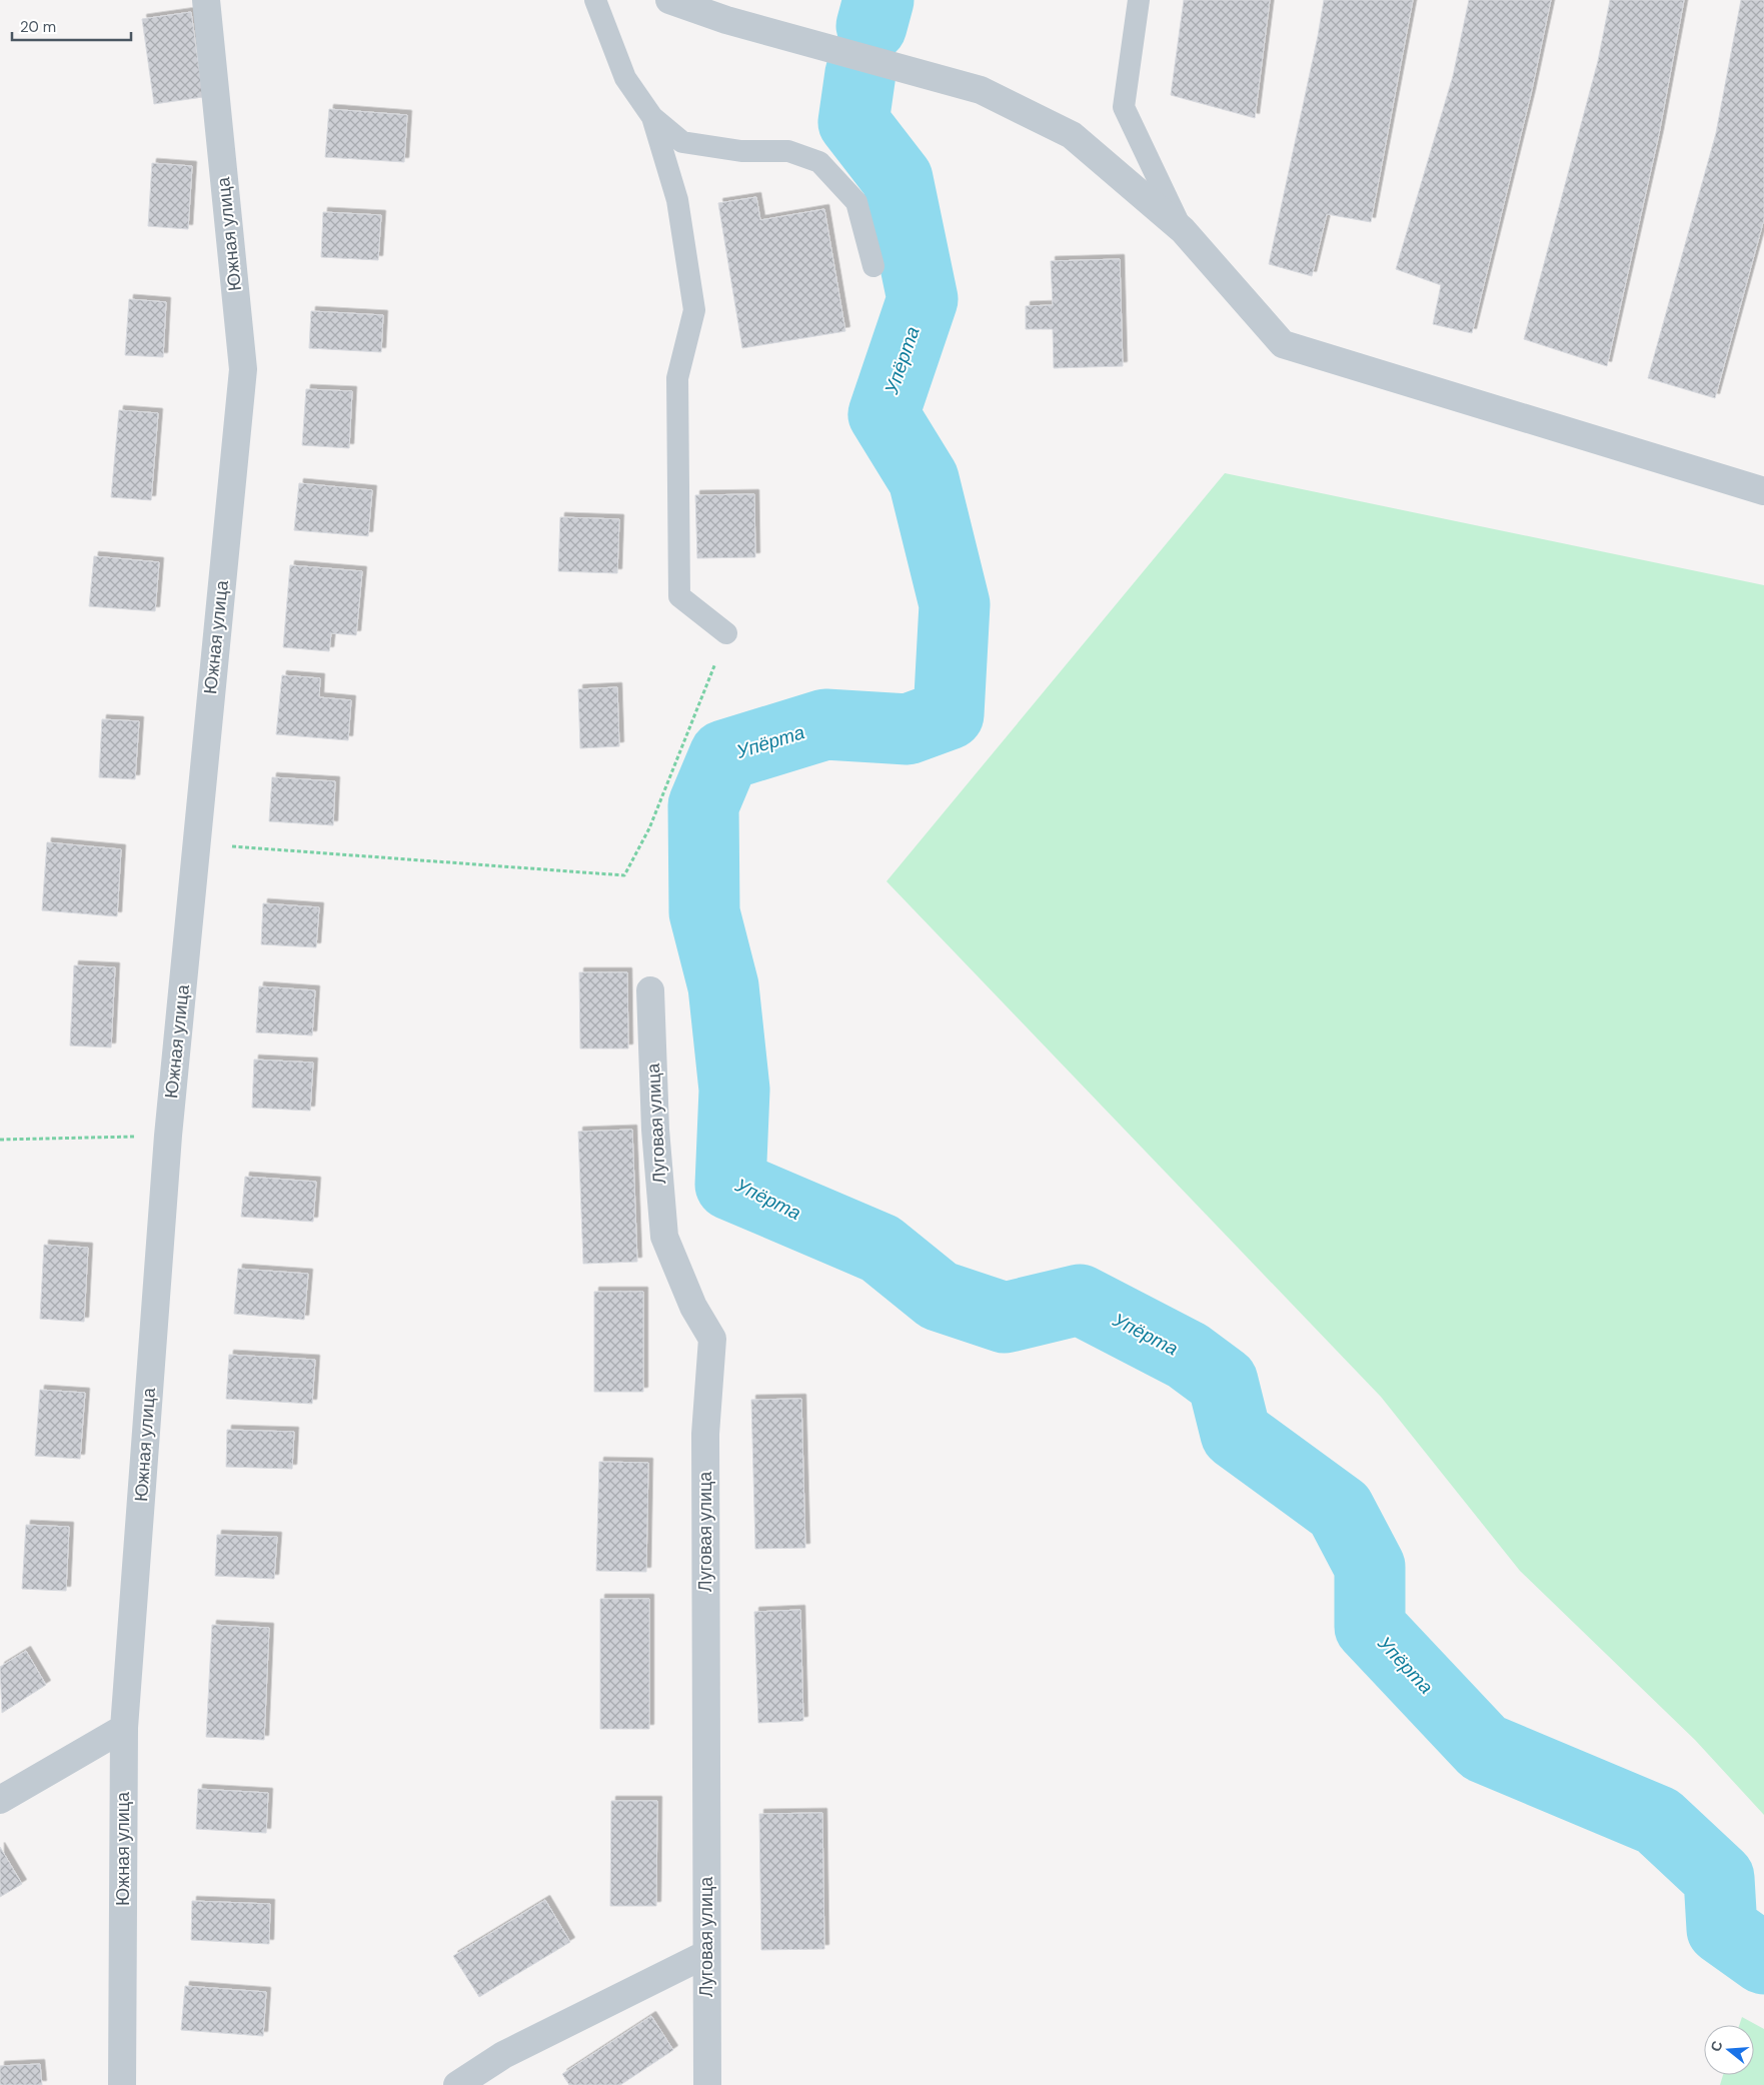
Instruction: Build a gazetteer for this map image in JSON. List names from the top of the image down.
{
  "streets": {
    "street": ["Южная улица", "Луговая улица"]
  },
  "water": ["Упёрта"],
  "scale_bar": "20 m",
  "north": "left"
}
